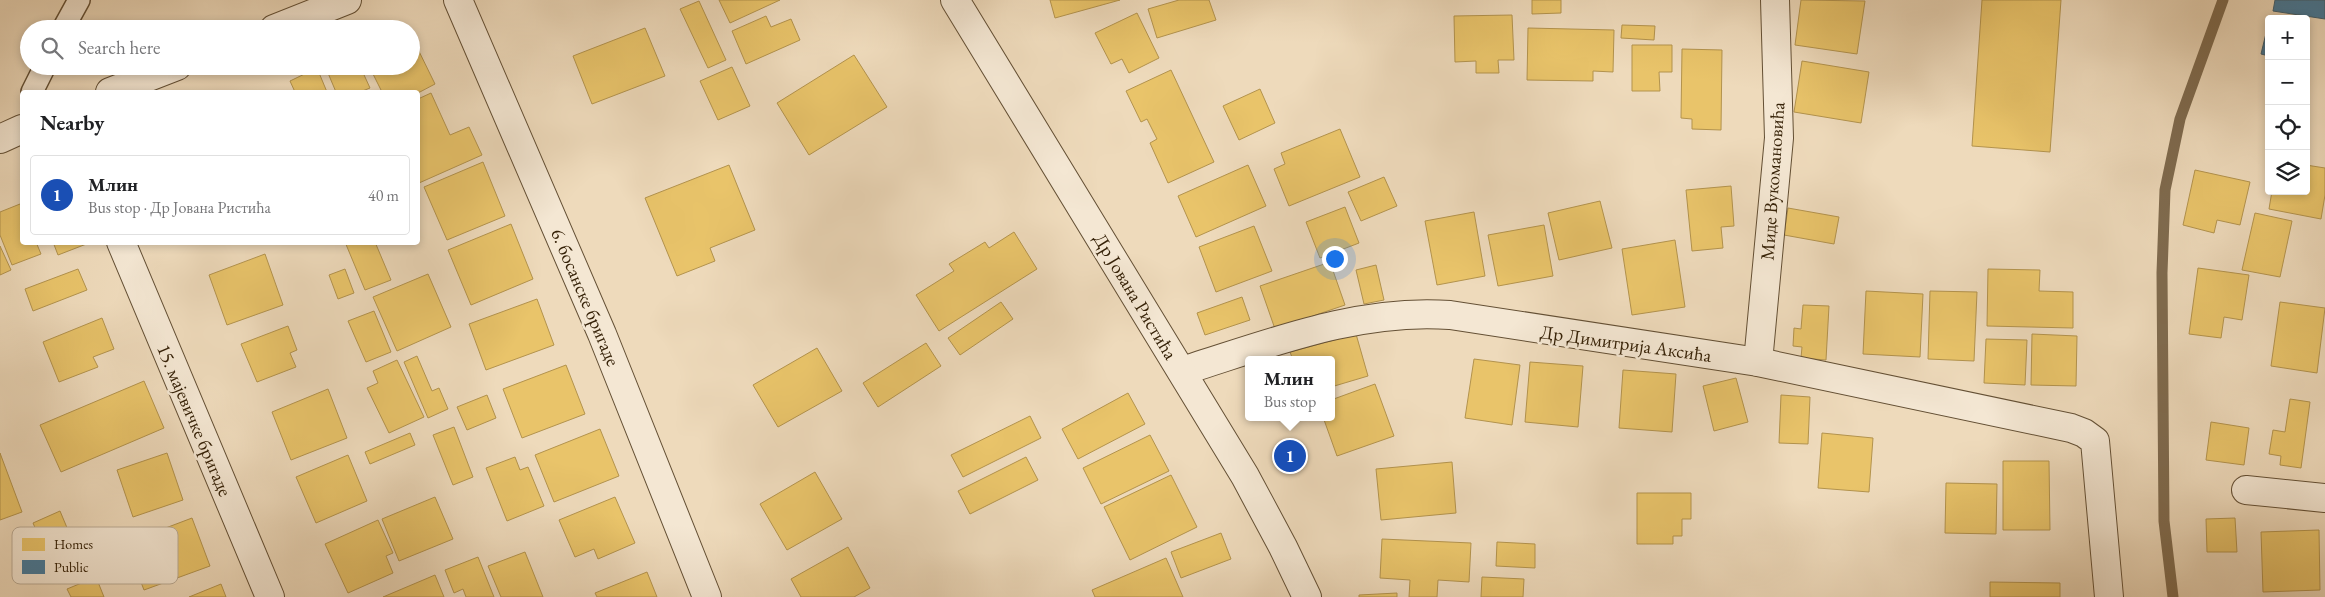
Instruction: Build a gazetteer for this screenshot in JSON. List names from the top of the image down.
{
  "streets": {
    "street": [
      "Миде Вукомановића",
      "Др Јована Ристића",
      "6. босанске бригаде",
      "Др Димитрија Аксића",
      "15. мајевичке бригаде"
    ]
  },
  "crossings": [
    ["Миде Вукомановића", "Др Димитрија Аксића"],
    ["Др Јована Ристића", "Др Димитрија Аксића"]
  ],
  "legend": ["Homes", "Public"],
  "page": {
    "map_buttons": ["+", "−"],
    "search": "Search here",
    "heading": "Nearby",
    "list": [
      {
        "mark": "1",
        "name": "Млин",
        "note": "Bus stop · Др Јована Ристића",
        "value": "40 m"
      }
    ],
    "popup": ["Млин", "Bus stop"],
    "pins": "1"
  }
}
